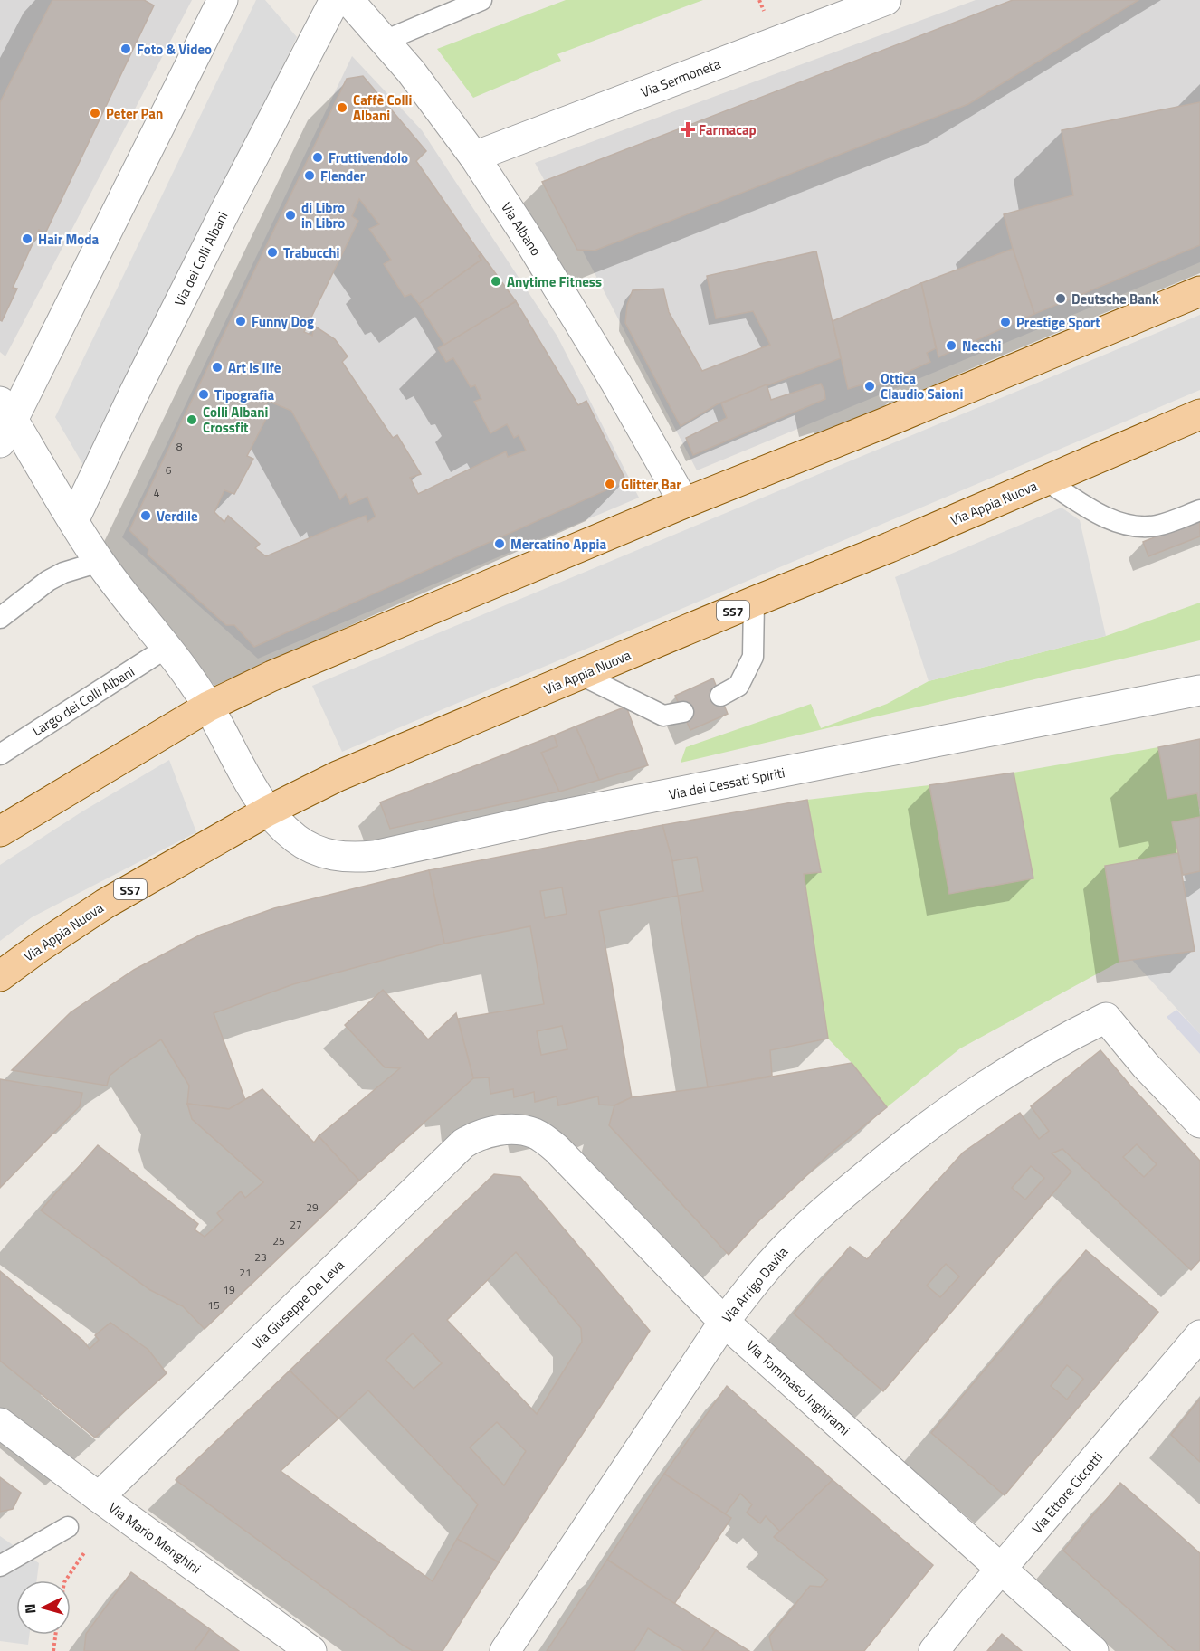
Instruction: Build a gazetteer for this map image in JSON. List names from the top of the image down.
{
  "streets": {
    "main road": ["Via Appia Nuova", "SS7"],
    "street": [
      "Via Sermoneta",
      "Via Albano",
      "Via dei Colli Albani",
      "Via dei Cessati Spiriti",
      "Via Arrigo Davila",
      "Via Giuseppe De Leva",
      "Via Tommaso Inghirami",
      "Via Ettore Ciccotti",
      "Via Mario Menghini"
    ],
    "lane": ["Largo dei Colli Albani"]
  },
  "crossings": [
    ["Via Sermoneta", "Via Albano"],
    ["Via Appia Nuova", "Via dei Cessati Spiriti"],
    ["Via Arrigo Davila", "Via Tommaso Inghirami"],
    ["Via Giuseppe De Leva", "Via Tommaso Inghirami"],
    ["Via Giuseppe De Leva", "Via Mario Menghini"],
    ["Via Tommaso Inghirami", "Via Ettore Ciccotti"]
  ],
  "places": {
    "other": [
      "Foto & Video",
      "Caffè Colli Albani",
      "Peter Pan",
      "Fruttivendolo",
      "Flender",
      "di Libro in Libro",
      "Hair Moda",
      "Trabucchi",
      "Anytime Fitness",
      "Deutsche Bank",
      "Funny Dog",
      "Prestige Sport",
      "Necchi",
      "Art is life",
      "Ottica Claudio Saioni",
      "Tipografia",
      "Colli Albani Crossfit",
      "Glitter Bar",
      "Verdile",
      "Mercatino Appia"
    ],
    "health": ["Farmacap"]
  },
  "house_numbers": [
    "8",
    "6",
    "4",
    "29",
    "27",
    "25",
    "23",
    "21",
    "19",
    "15"
  ],
  "north": "left"
}
